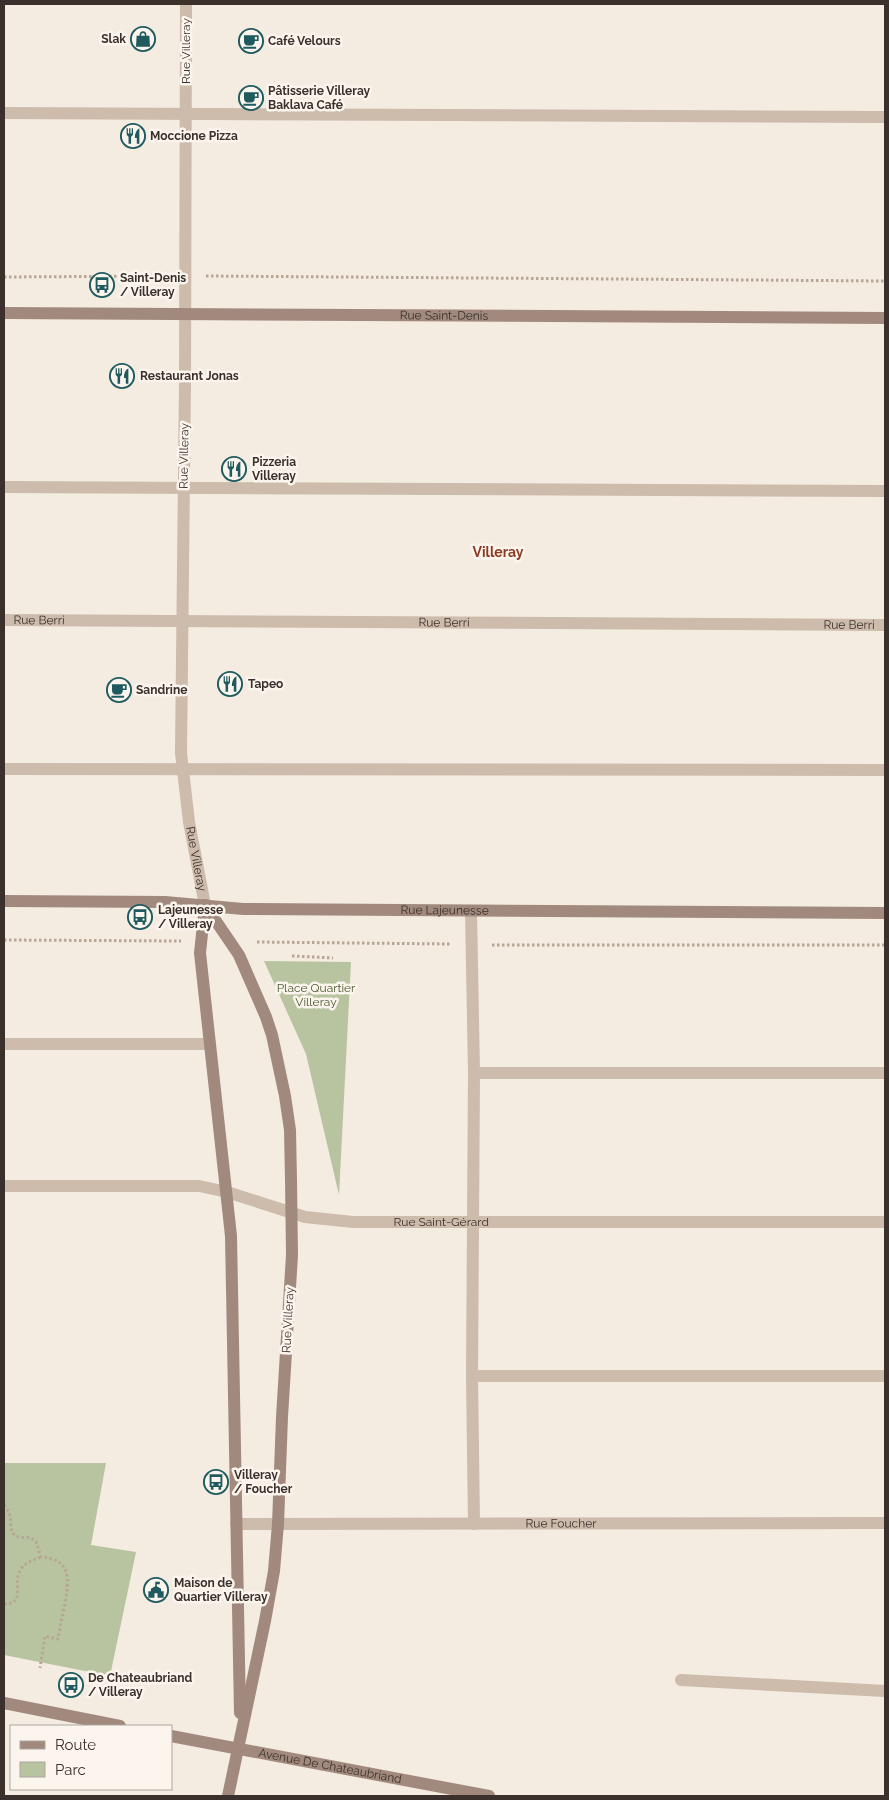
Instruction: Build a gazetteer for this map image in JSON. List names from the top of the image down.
{
  "streets": {
    "street": [
      "Rue Villeray",
      "Rue Saint-Denis",
      "Rue Berri",
      "Rue Lajeunesse",
      "Rue Saint-Gérard",
      "Rue Foucher",
      "Avenue De Chateaubriand"
    ]
  },
  "crossings": [
    ["Rue Villeray", "Rue Saint-Denis"],
    ["Rue Villeray", "Rue Berri"],
    ["Rue Villeray", "Rue Lajeunesse"],
    ["Rue Villeray", "Rue Saint-Gérard"],
    ["Rue Villeray", "Rue Foucher"],
    ["Rue Villeray", "Avenue De Chateaubriand"]
  ],
  "districts": ["Villeray"],
  "parks": ["Place Quartier Villeray"],
  "places": {
    "shop": ["Slak"],
    "cafe": ["Café Velours", "Pâtisserie Villeray Baklava Café", "Sandrine"],
    "restaurant": [
      "Moccione Pizza",
      "Restaurant Jonas",
      "Pizzeria Villeray",
      "Tapeo"
    ],
    "bus stop": [
      "Saint-Denis / Villeray",
      "Lajeunesse / Villeray",
      "Villeray / Foucher",
      "De Chateaubriand / Villeray"
    ],
    "public building": ["Maison de Quartier Villeray"]
  },
  "legend": ["Route", "Parc"]
}
